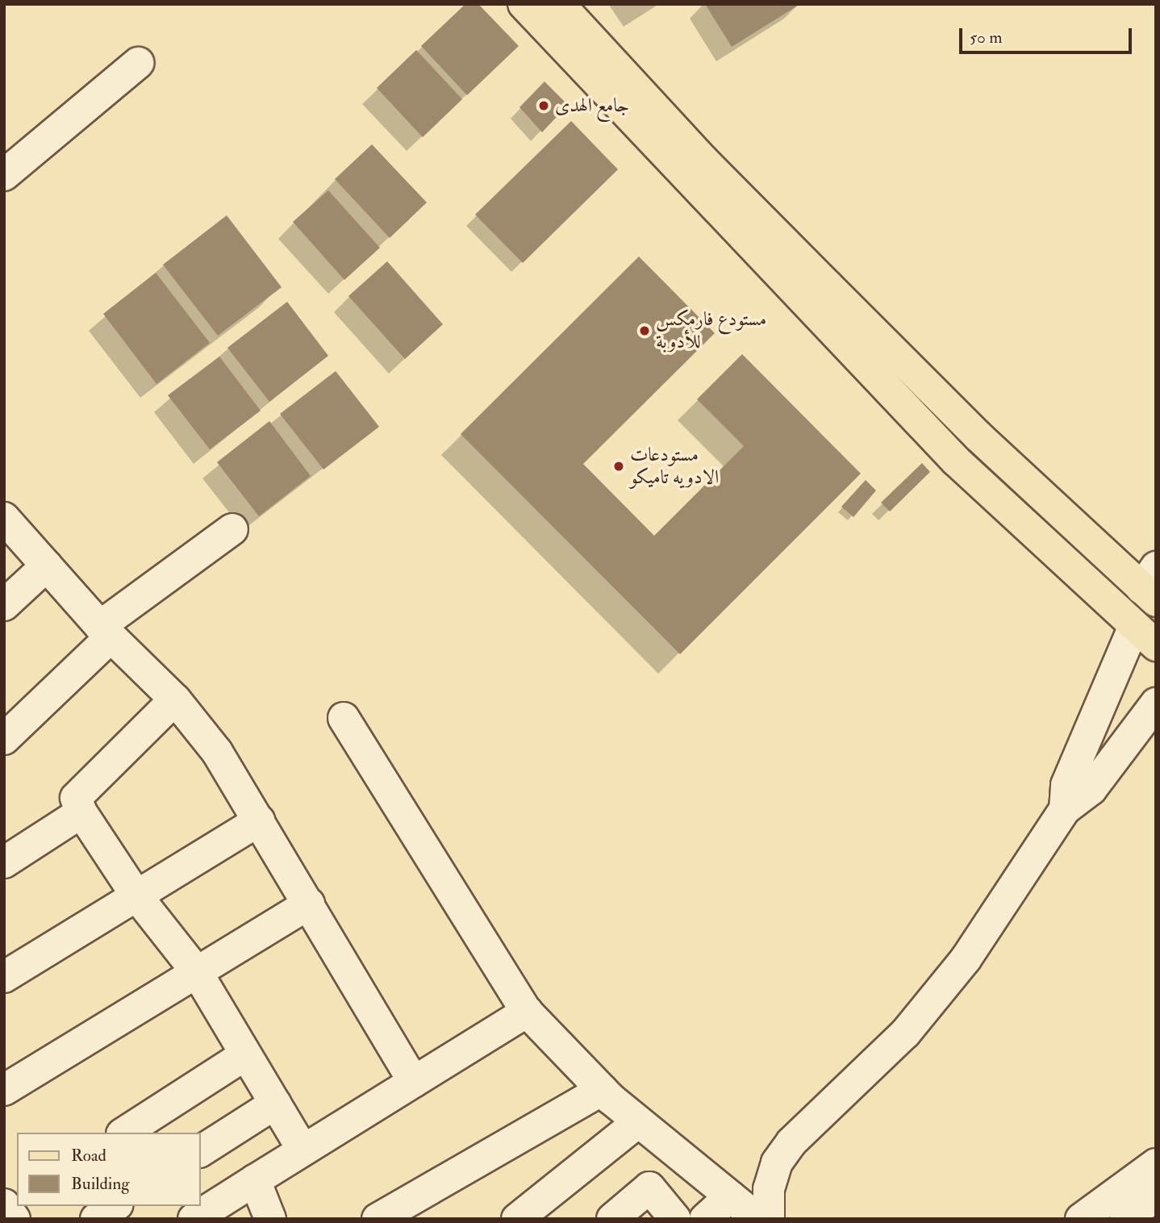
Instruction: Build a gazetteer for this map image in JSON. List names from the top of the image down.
{
  "places": ["جامع الهدى", "مستودع فارمكس للأدوبة", "مستودعات الادويه تاميكو"],
  "legend": ["Road", "Building"],
  "scale_bar": "50 m"
}
